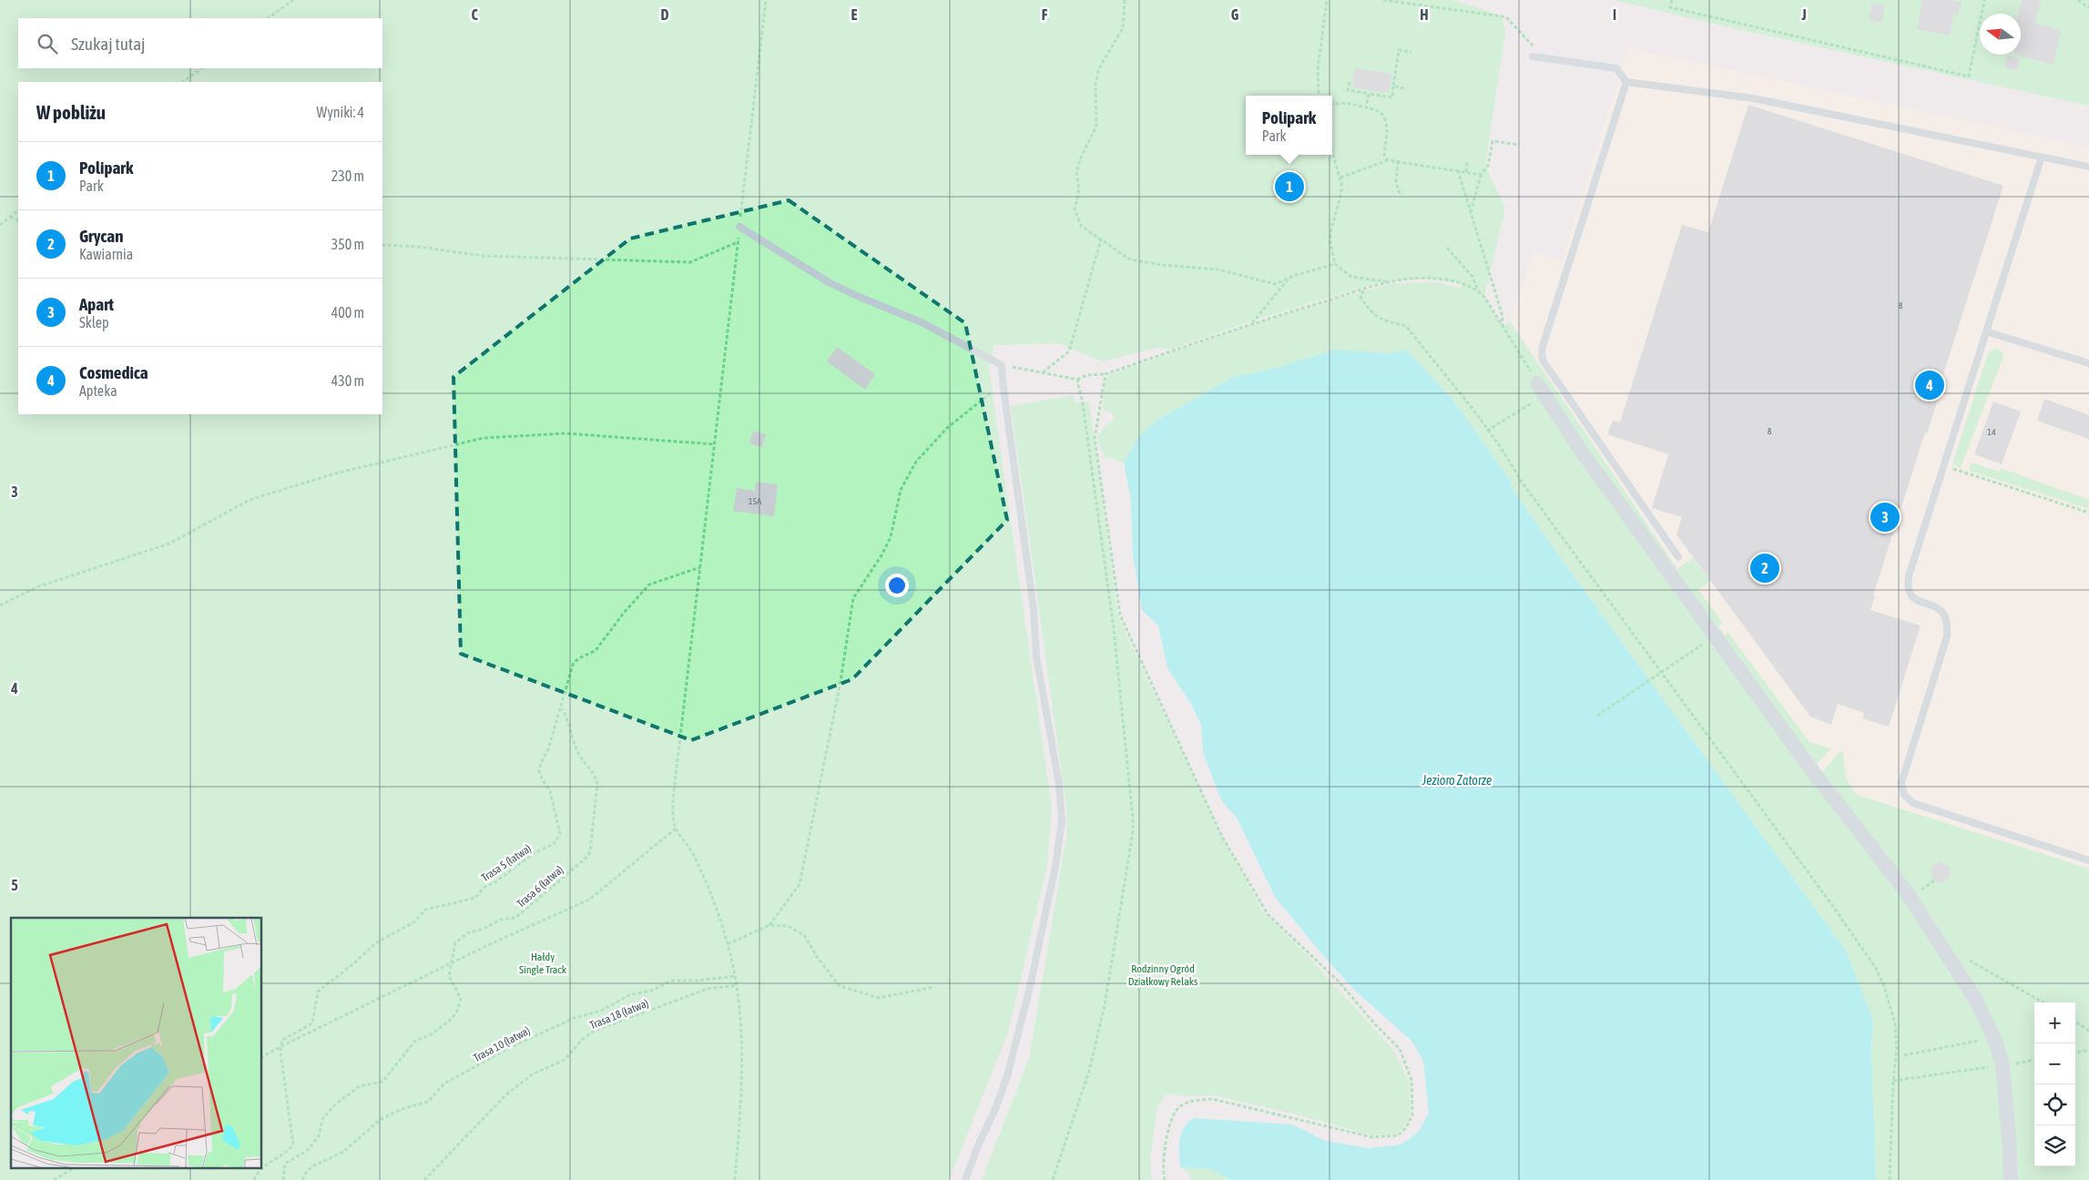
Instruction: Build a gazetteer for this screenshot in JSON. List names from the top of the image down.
{
  "streets": {
    "path": [
      "Trasa 5 (łatwa)",
      "Trasa 6 (łatwa)",
      "Trasa 18 (łatwa)",
      "Trasa 10 (łatwa)"
    ]
  },
  "crossings": [
    ["Trasa 5 (łatwa)", "Trasa 6 (łatwa)"]
  ],
  "water": ["Jezioro Zatorze"],
  "parks": ["Hałdy Single Track", "Rodzinny Ogród Działkowy Relaks"],
  "house_numbers": [
    "8",
    "8",
    "14",
    "15A"
  ],
  "north": "left",
  "page": {
    "search": "Szukaj tutaj",
    "heading": ["W pobliżu", "Wyniki: 4"],
    "popup": ["Polipark", "Park"],
    "list": [
      {
        "mark": "1",
        "name": "Polipark",
        "note": "Park",
        "value": "230 m"
      },
      {
        "mark": "2",
        "name": "Grycan",
        "note": "Kawiarnia",
        "value": "350 m"
      },
      {
        "mark": "3",
        "name": "Apart",
        "note": "Sklep",
        "value": "400 m"
      },
      {
        "mark": "4",
        "name": "Cosmedica",
        "note": "Apteka",
        "value": "430 m"
      }
    ],
    "pins": [
      "1",
      "4",
      "3",
      "2"
    ],
    "map_buttons": ["+", "−"]
  },
  "grid": {
    "columns": [
      "C",
      "D",
      "E",
      "F",
      "G",
      "H",
      "I",
      "J"
    ],
    "rows": ["3", "4", "5"]
  }
}
